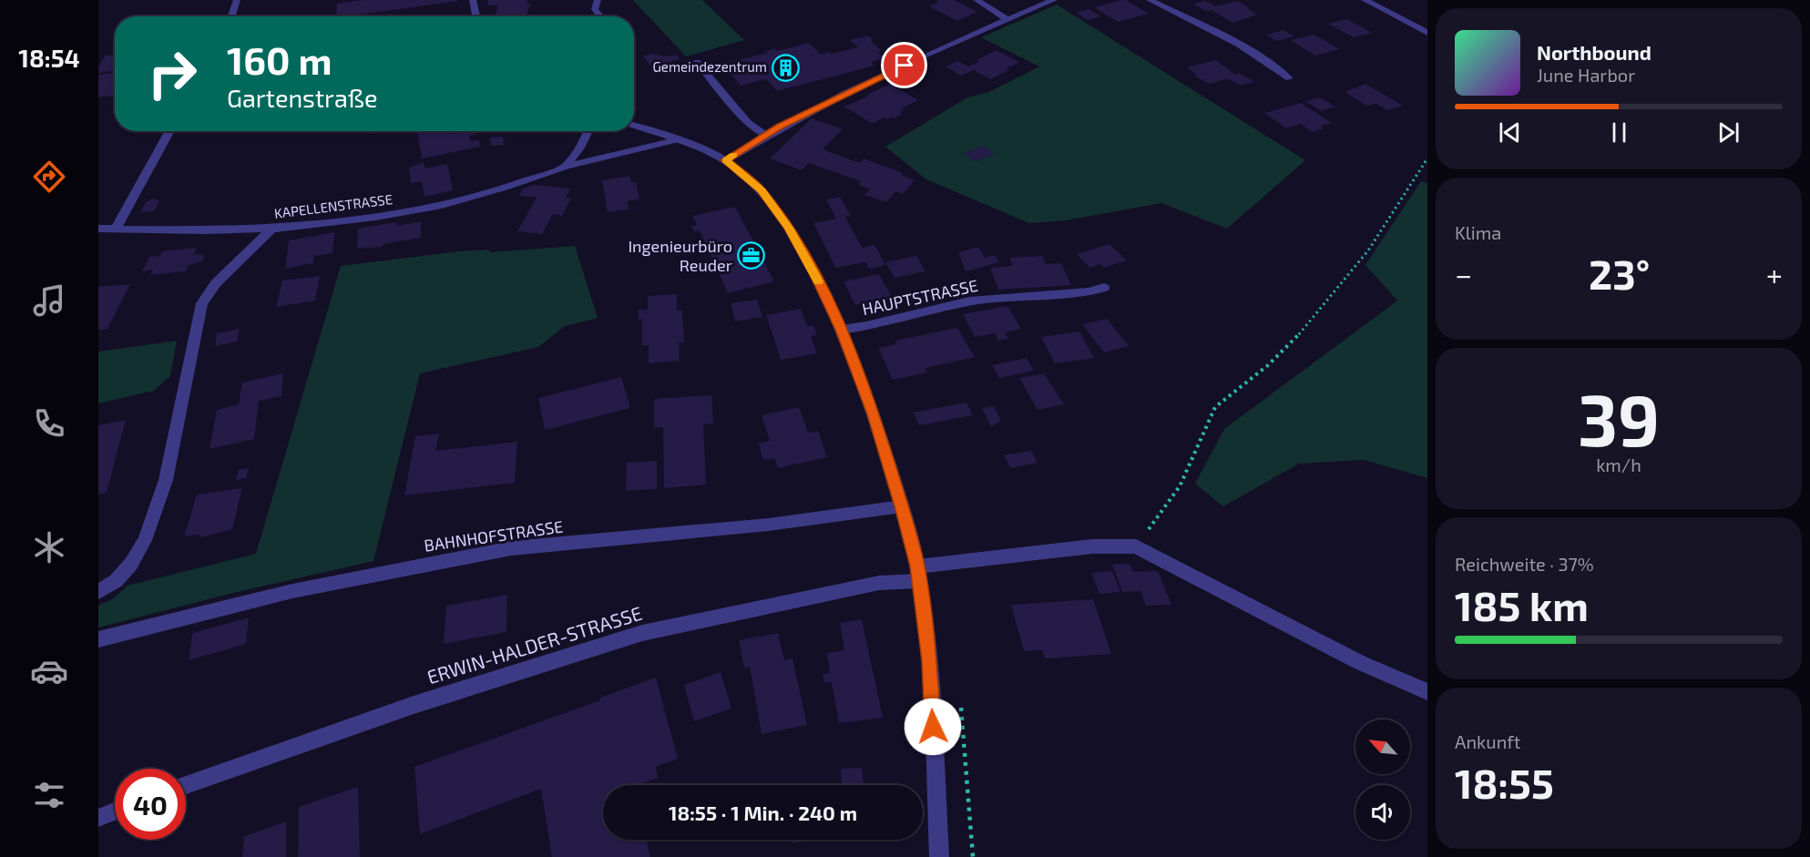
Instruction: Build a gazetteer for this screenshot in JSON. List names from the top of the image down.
{
  "streets": {
    "street": [
      "KAPELLENSTRASSE",
      "HAUPTSTRASSE",
      "BAHNHOFSTRASSE",
      "ERWIN-HALDER-STRASSE"
    ]
  },
  "places": {
    "building": ["Gemeindezentrum"],
    "office": ["Ingenieurbüro Reuder"]
  },
  "north": "top left",
  "page": {
    "tabs": "18:54",
    "turn": ["160 m", "Gartenstraße"],
    "song": ["Northbound", "June Harbor"],
    "tile": [
      "Klima",
      ["39", "km/h"],
      ["Reichweite · 37%", "185 km"],
      ["Ankunft", "18:55"]
    ],
    "heat": ["−", "23°", "+"],
    "limit": "40",
    "trip": "18:55 · 1 Min. · 240 m"
  }
}
